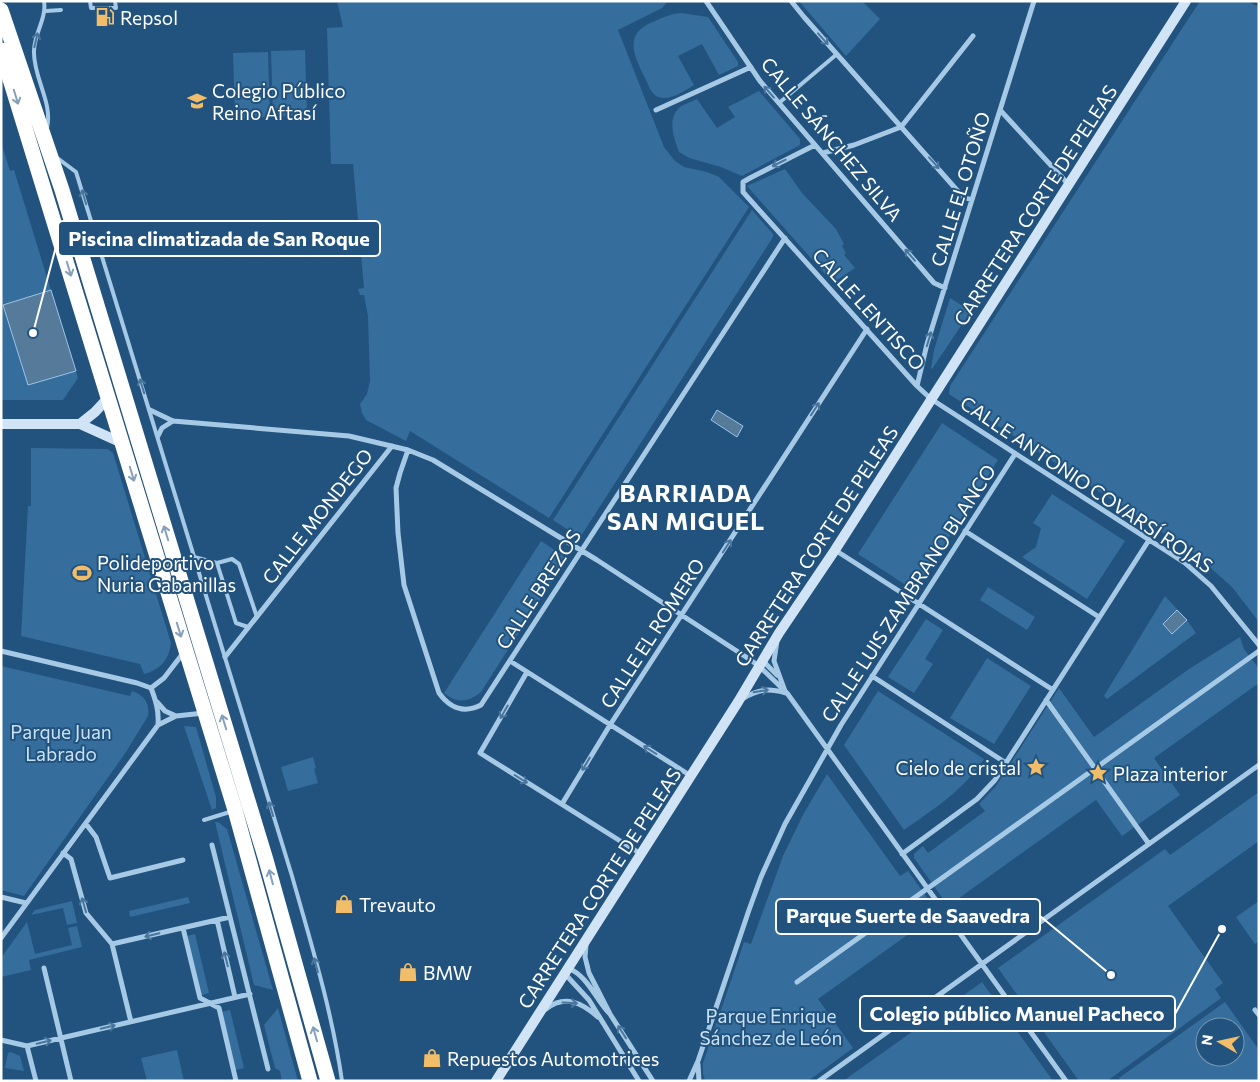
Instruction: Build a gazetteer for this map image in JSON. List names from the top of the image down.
{
  "streets": {
    "street": [
      "CALLE SÁNCHEZ SILVA",
      "CALLE EL OTOÑO",
      "CARRETERA CORTE DE PELEAS",
      "CALLE LENTISCO",
      "CALLE ANTONIO COVARSÍ ROJAS",
      "CALLE MONDEGO",
      "CALLE BREZOS",
      "CALLE LUIS ZAMBRANO BLANCO",
      "CALLE EL ROMERO"
    ]
  },
  "crossings": [
    ["CALLE SÁNCHEZ SILVA", "CALLE EL OTOÑO"],
    ["CALLE SÁNCHEZ SILVA", "CALLE LENTISCO"],
    ["CALLE EL OTOÑO", "CALLE LENTISCO"],
    ["CARRETERA CORTE DE PELEAS", "CALLE LENTISCO"],
    ["CARRETERA CORTE DE PELEAS", "CALLE ANTONIO COVARSÍ ROJAS"],
    ["CARRETERA CORTE DE PELEAS", "CALLE MONDEGO"],
    ["CALLE LENTISCO", "CALLE ANTONIO COVARSÍ ROJAS"],
    ["CALLE LENTISCO", "CALLE BREZOS"],
    ["CALLE LENTISCO", "CALLE EL ROMERO"],
    ["CALLE ANTONIO COVARSÍ ROJAS", "CALLE LUIS ZAMBRANO BLANCO"],
    ["CALLE MONDEGO", "CALLE BREZOS"],
    ["CALLE MONDEGO", "CALLE EL ROMERO"]
  ],
  "one_way": ["CALLE SÁNCHEZ SILVA"],
  "districts": ["BARRIADA SAN MIGUEL"],
  "parks": ["Parque Juan Labrado", "Parque Enrique Sánchez de León"],
  "places": {
    "fuel station": ["Repsol"],
    "school or university": ["Colegio Público Reino Aftasí"],
    "other": ["Piscina climatizada de San Roque", "Colegio público Manuel Pacheco", "Parque Suerte de Saavedra"],
    "sports": ["Polideportivo Nuria Cabanillas"],
    "place": ["Cielo de cristal", "Plaza interior"],
    "shop": ["Trevauto", "BMW", "Repuestos Automotrices"]
  },
  "north": "left"
}
